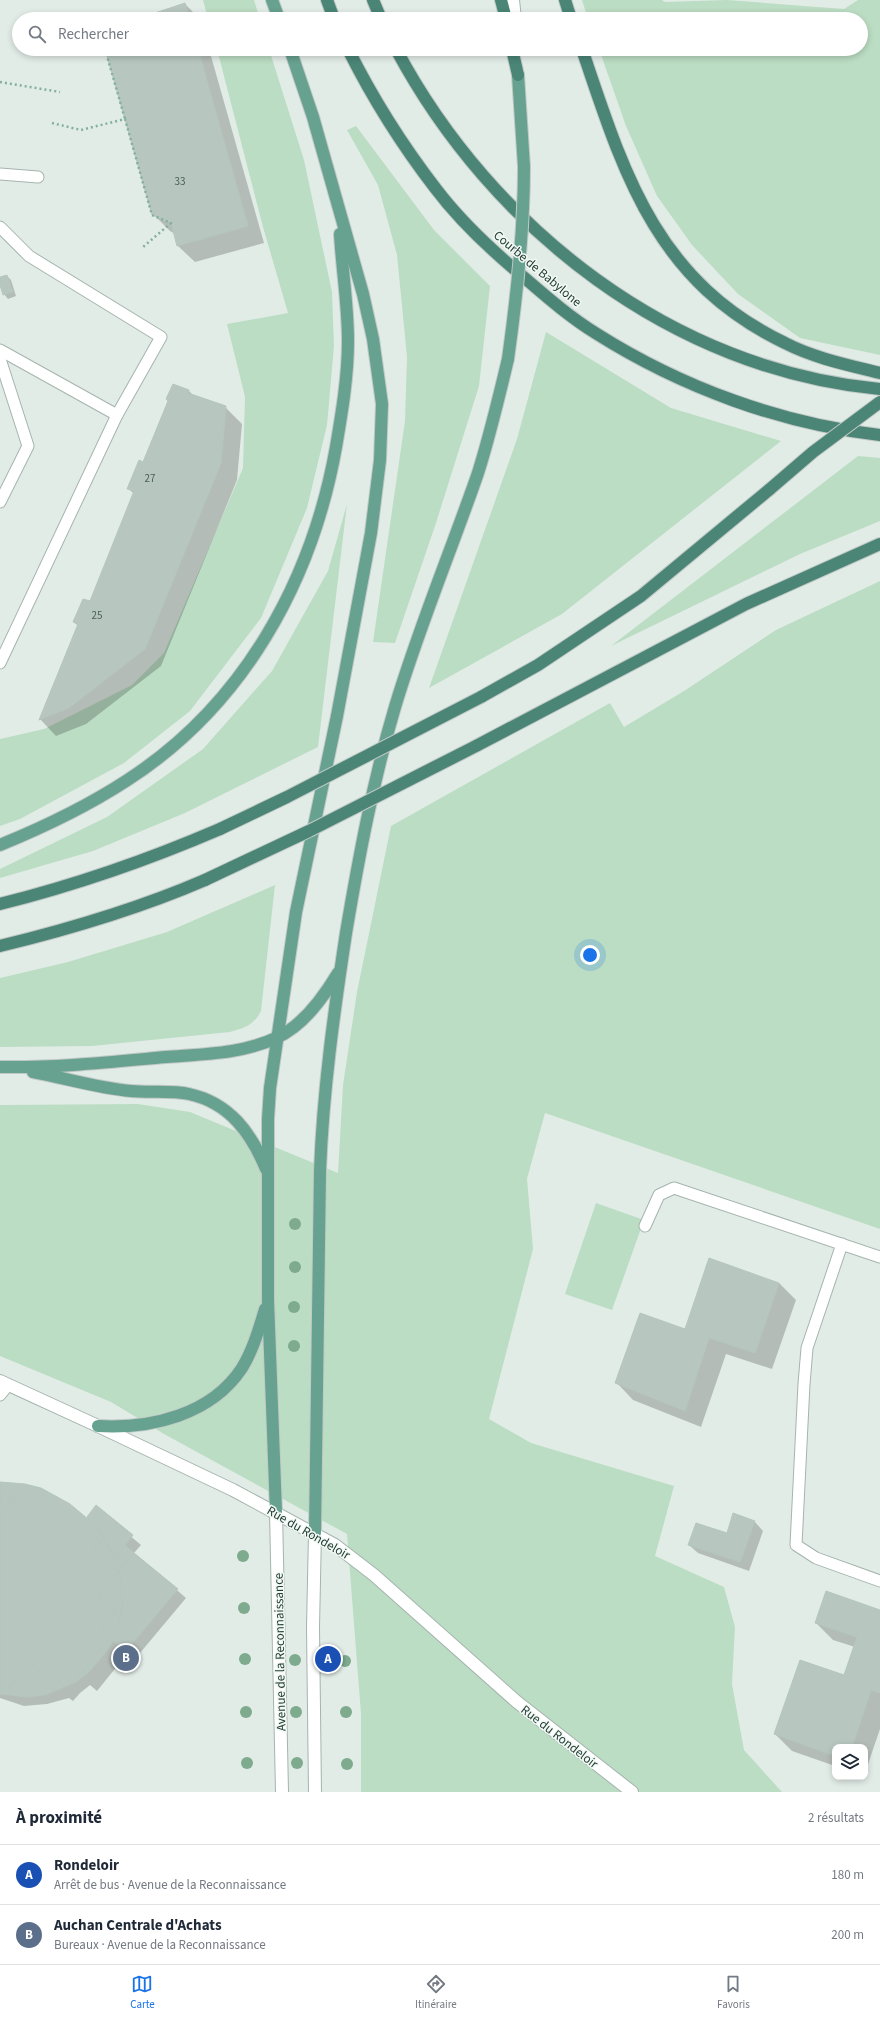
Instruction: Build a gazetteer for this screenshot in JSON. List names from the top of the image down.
{
  "streets": {
    "highway": ["Courbe de Babylone"],
    "street": ["Rue du Rondeloir", "Avenue de la Reconnaissance"]
  },
  "crossings": [
    ["Rue du Rondeloir", "Avenue de la Reconnaissance"]
  ],
  "house_numbers": ["33", "27", "25"],
  "page": {
    "search": "Rechercher",
    "pins": ["B", "A"],
    "heading": ["À proximité", "2 résultats"],
    "list": [
      {
        "mark": "A",
        "name": "Rondeloir",
        "note": "Arrêt de bus · Avenue de la Reconnaissance",
        "value": "180 m"
      },
      {
        "mark": "B",
        "name": "Auchan Centrale d'Achats",
        "note": "Bureaux · Avenue de la Reconnaissance",
        "value": "200 m"
      }
    ],
    "nav": ["Carte", "Itinéraire", "Favoris"]
  }
}
